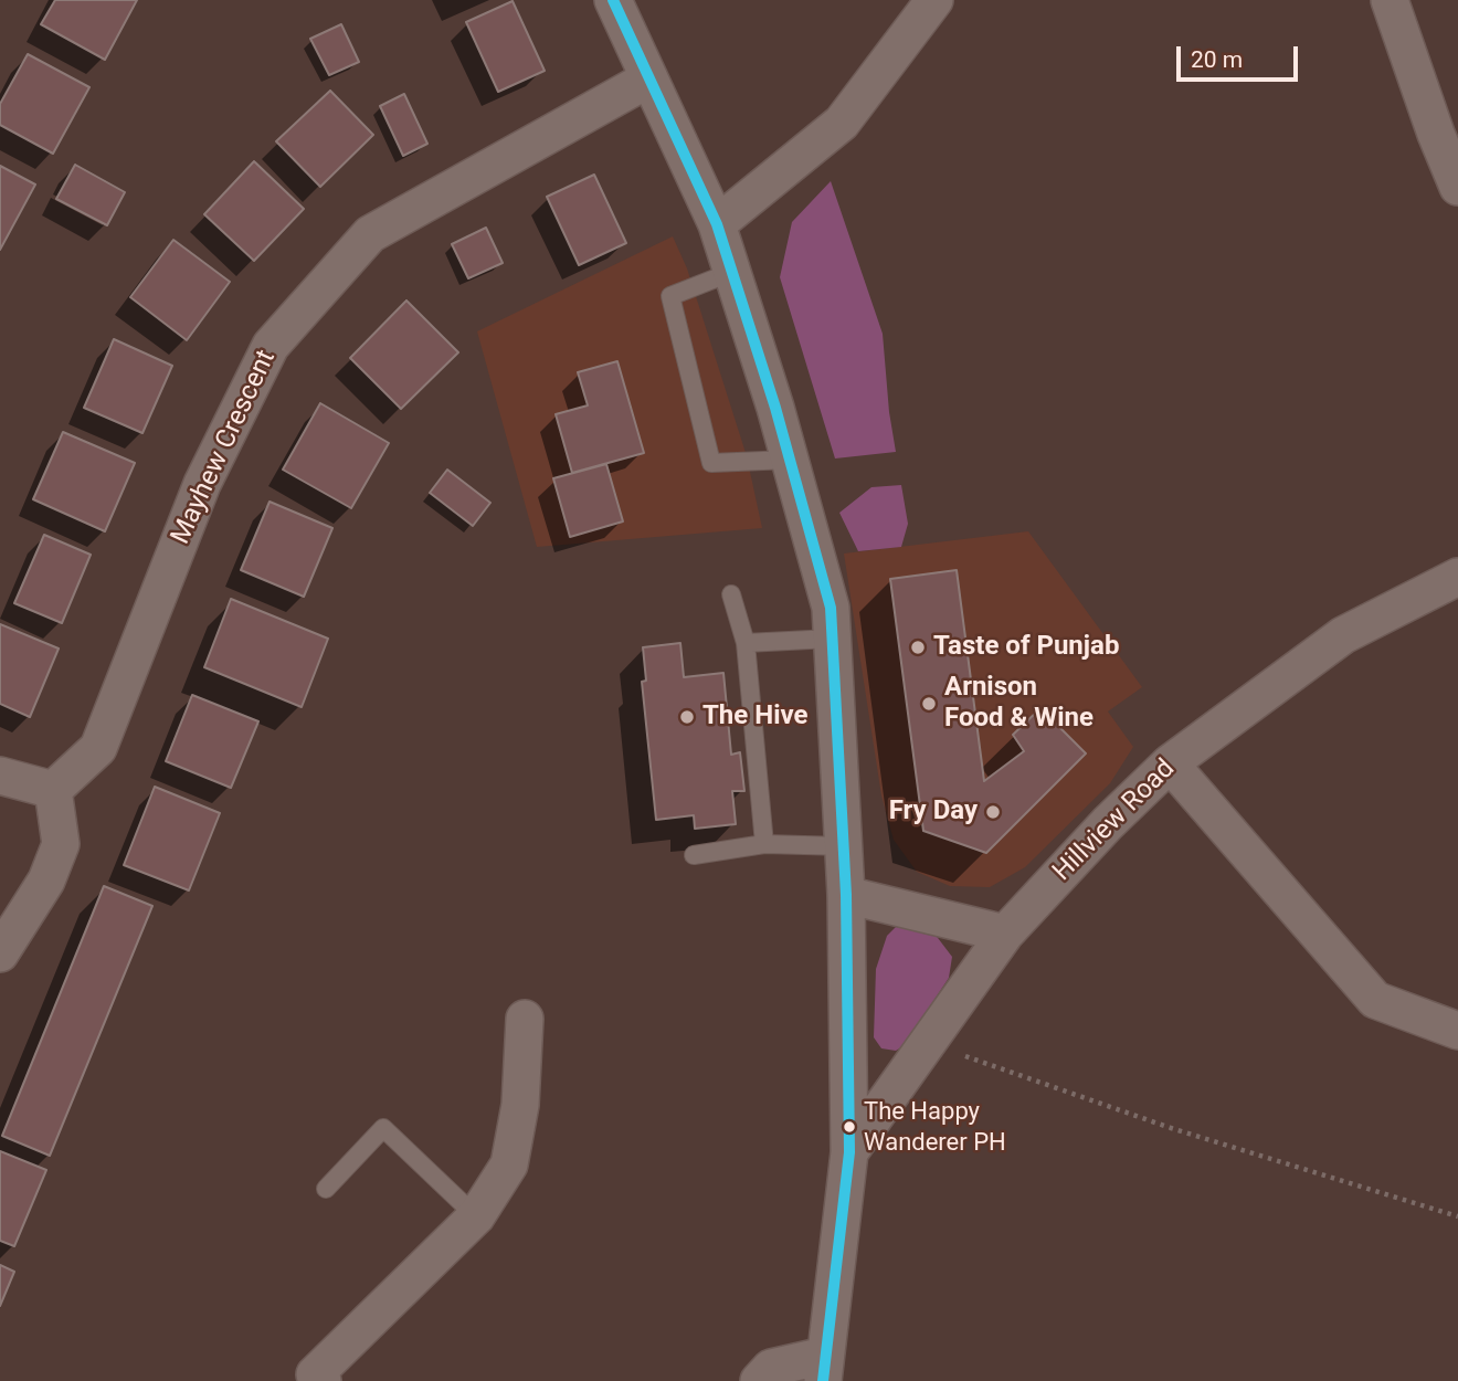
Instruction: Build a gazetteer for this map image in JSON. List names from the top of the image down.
{
  "streets": {
    "street": ["Mayhew Crescent", "Hillview Road"]
  },
  "places": [
    "Taste of Punjab",
    "Arnison Food & Wine",
    "The Hive",
    "Fry Day",
    "The Happy Wanderer PH"
  ],
  "scale_bar": "20 m"
}
